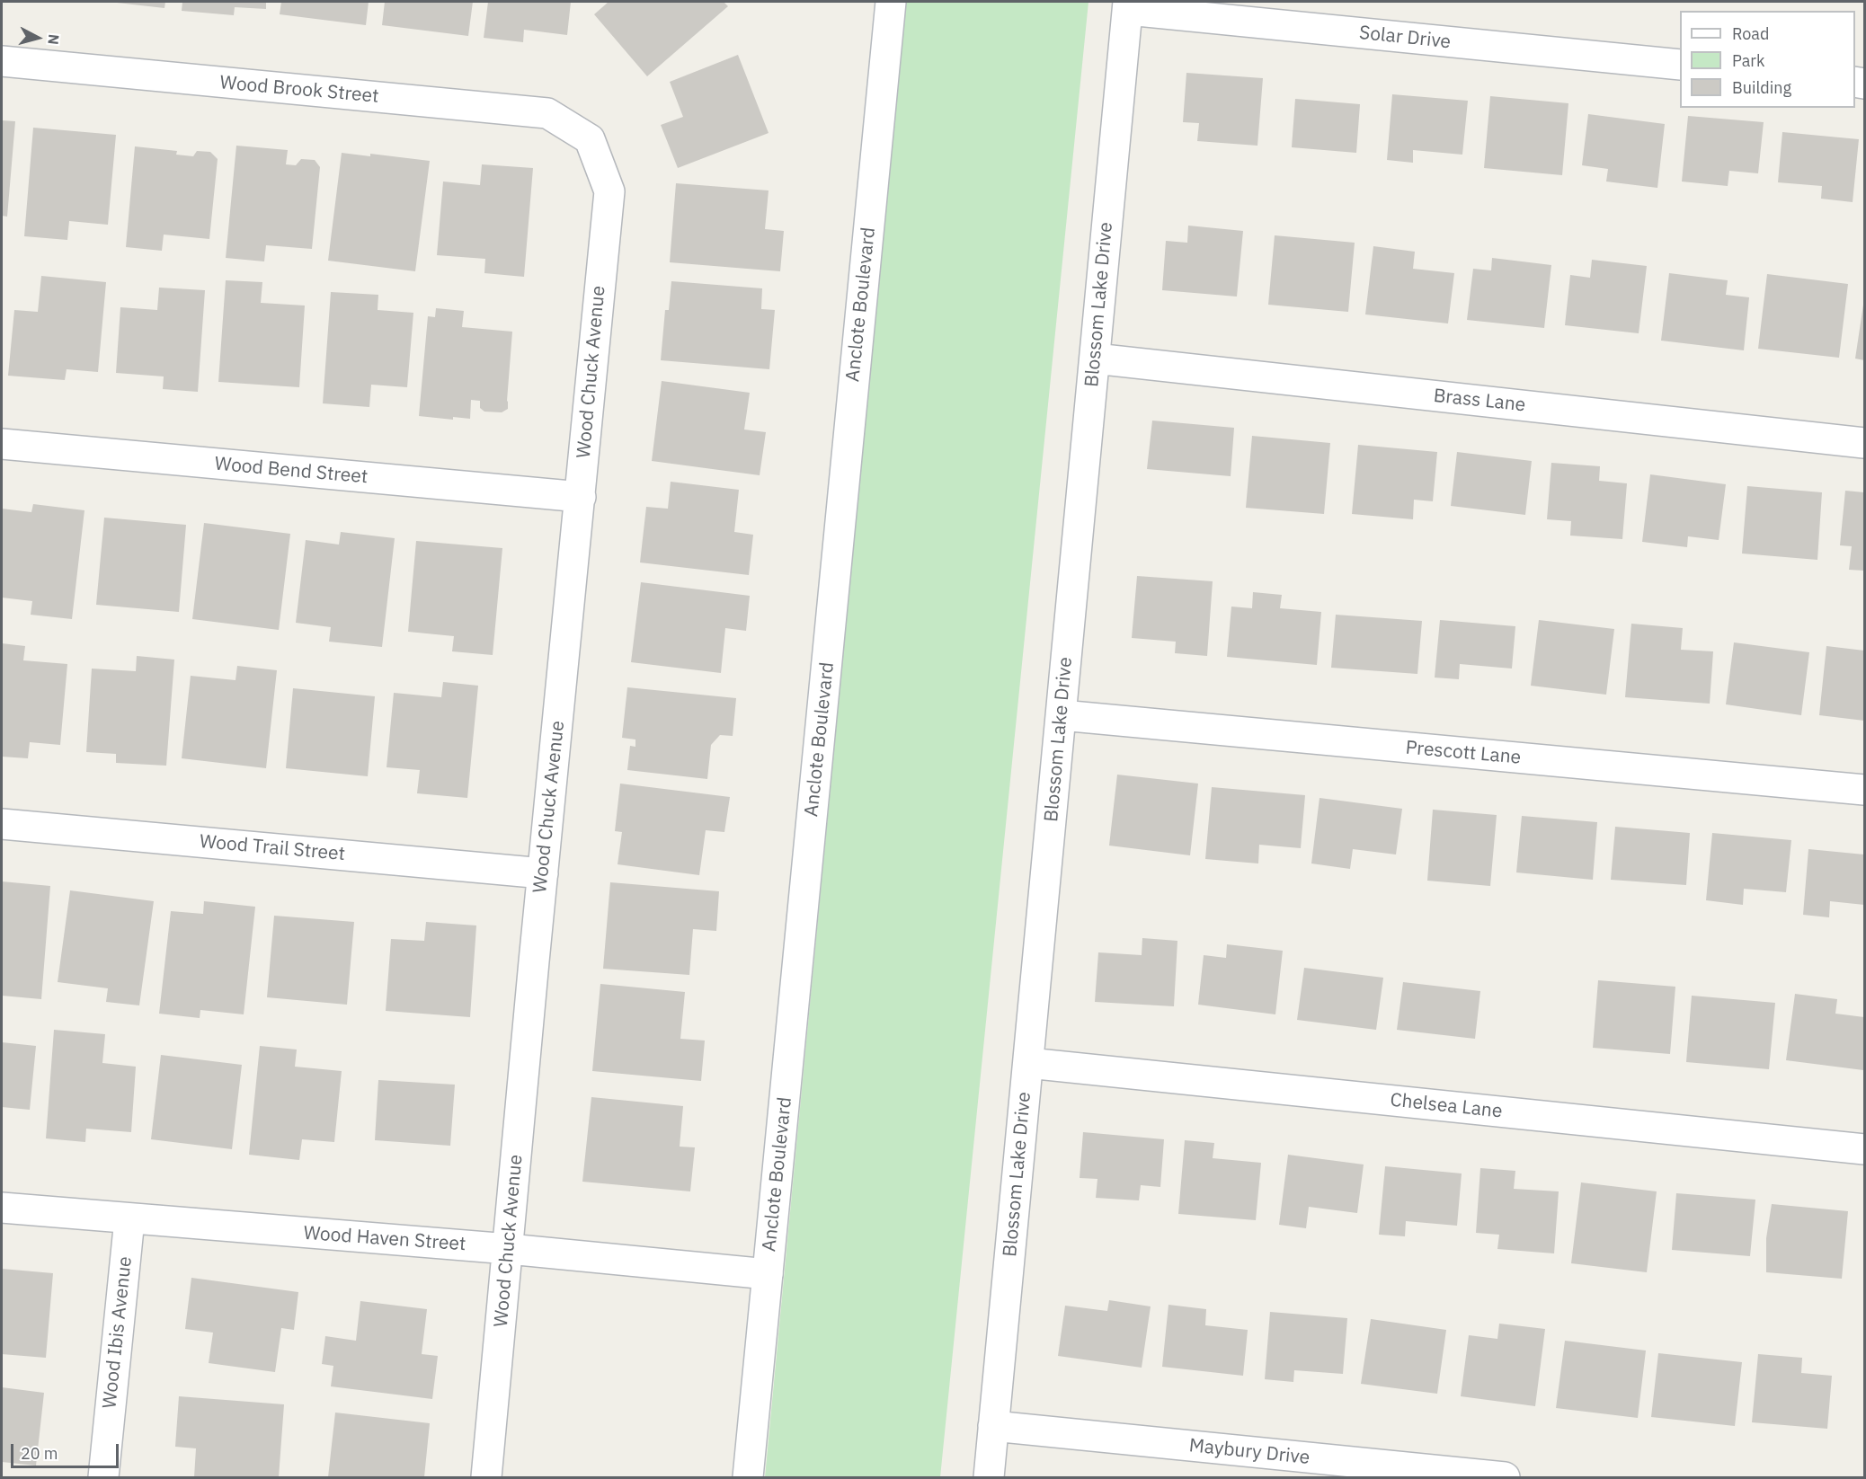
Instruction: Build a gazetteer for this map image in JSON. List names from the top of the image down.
{
  "streets": {
    "street": [
      "Solar Drive",
      "Wood Brook Street",
      "Anclote Boulevard",
      "Blossom Lake Drive",
      "Wood Chuck Avenue",
      "Brass Lane",
      "Wood Bend Street",
      "Prescott Lane",
      "Wood Trail Street",
      "Chelsea Lane",
      "Wood Haven Street",
      "Wood Ibis Avenue",
      "Maybury Drive"
    ]
  },
  "crossings": [
    ["Solar Drive", "Blossom Lake Drive"],
    ["Wood Brook Street", "Wood Chuck Avenue"],
    ["Anclote Boulevard", "Wood Haven Street"],
    ["Blossom Lake Drive", "Brass Lane"],
    ["Blossom Lake Drive", "Prescott Lane"],
    ["Blossom Lake Drive", "Chelsea Lane"],
    ["Blossom Lake Drive", "Maybury Drive"],
    ["Wood Chuck Avenue", "Wood Bend Street"],
    ["Wood Chuck Avenue", "Wood Trail Street"],
    ["Wood Chuck Avenue", "Wood Haven Street"],
    ["Wood Haven Street", "Wood Ibis Avenue"]
  ],
  "legend": ["Road", "Park", "Building"],
  "scale_bar": "20 m",
  "north": "right"
}
